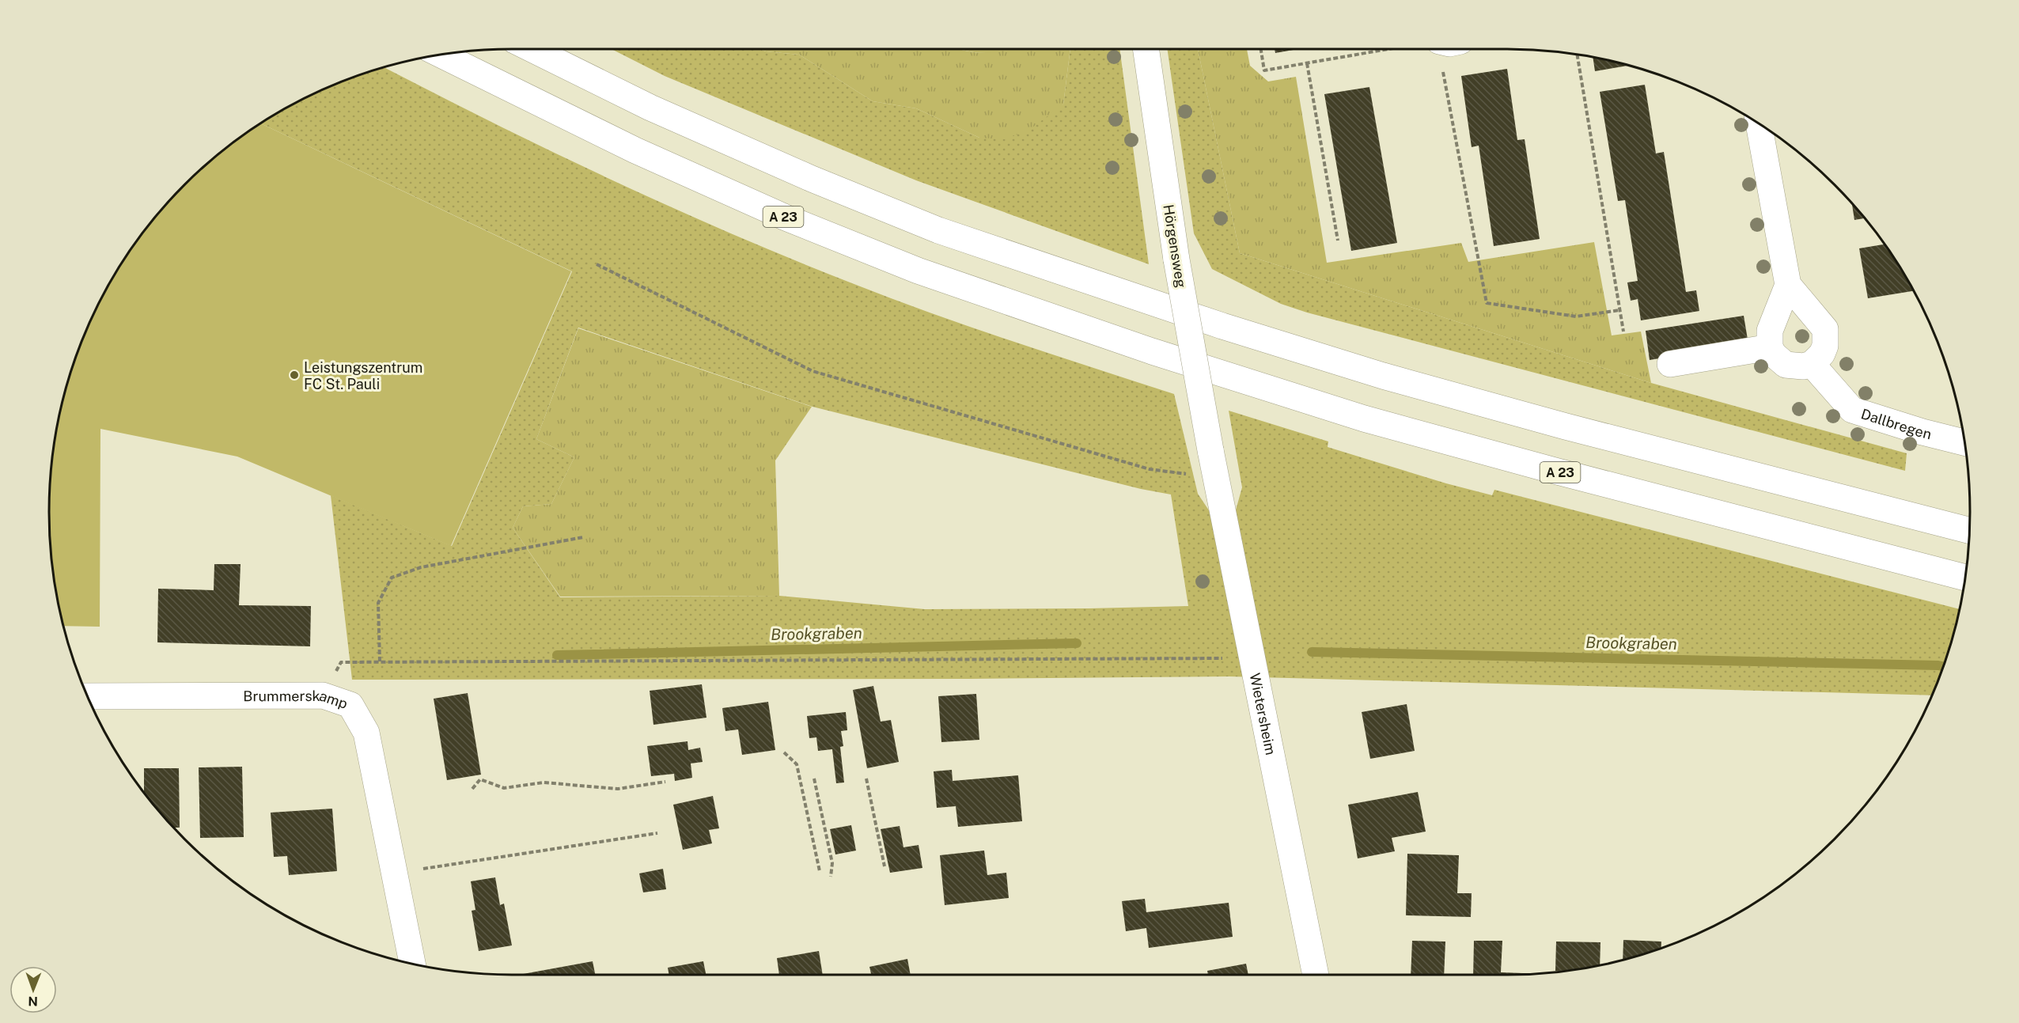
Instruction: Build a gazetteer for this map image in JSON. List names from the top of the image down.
{
  "streets": {
    "main road": [
      "A 23",
      "Hörgensweg",
      "Dallbregen",
      "Brummerskamp",
      "Wietersheim"
    ]
  },
  "crossings": [
    ["Hörgensweg", "Wietersheim"]
  ],
  "water": ["Brookgraben"],
  "places": ["Leistungszentrum FC St. Pauli"],
  "north": "bottom"
}
